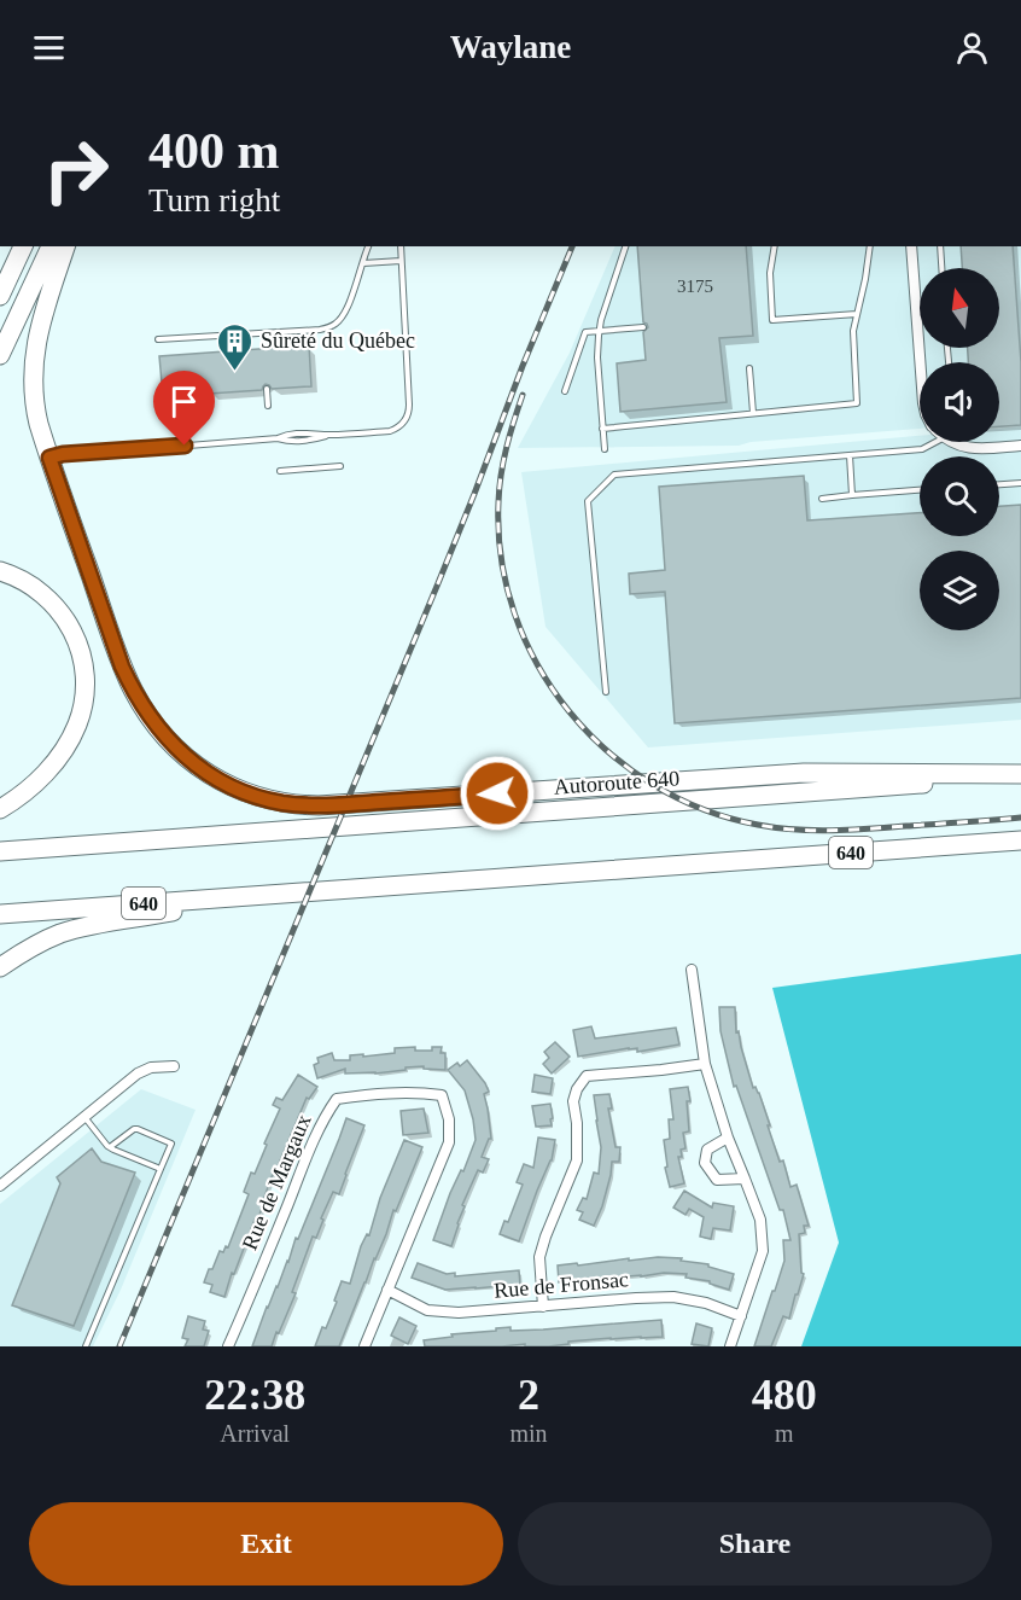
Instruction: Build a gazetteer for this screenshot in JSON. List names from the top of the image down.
{
  "streets": {
    "highway": ["Autoroute 640", "640"],
    "street": ["Rue de Margaux", "Rue de Fronsac"]
  },
  "crossings": [
    ["Rue de Margaux", "Rue de Fronsac"]
  ],
  "places": {
    "building": ["Sûreté du Québec"]
  },
  "house_numbers": ["3175"],
  "north": "top",
  "page": {
    "header": "Waylane",
    "turn": ["400 m", "Turn right"],
    "eta": [
      "22:38",
      "Arrival",
      "2",
      "min",
      "480",
      "m"
    ],
    "buttons": ["Exit", "Share"]
  }
}
